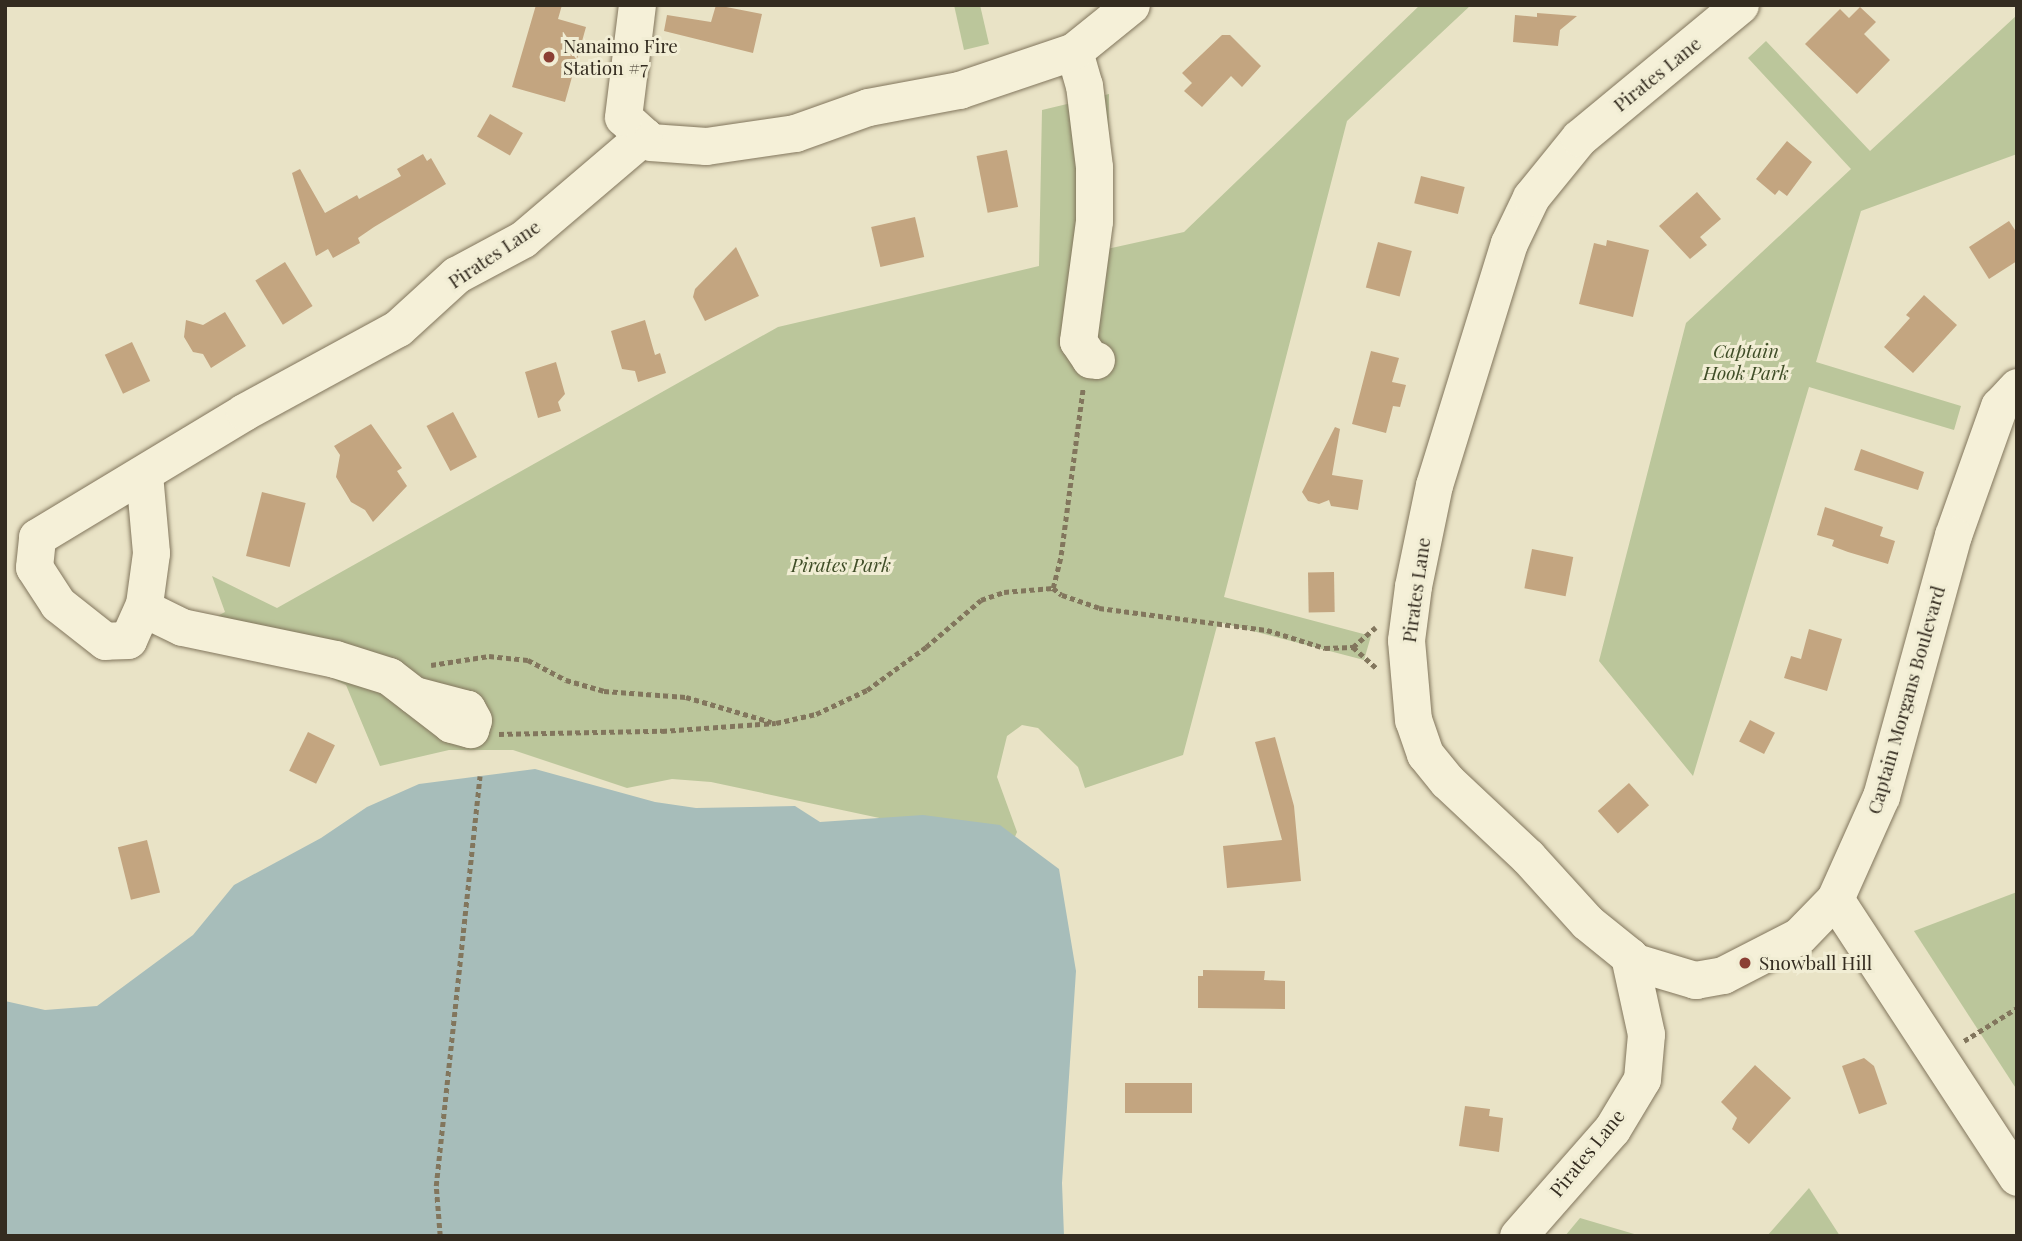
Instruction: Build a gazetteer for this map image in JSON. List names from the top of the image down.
{
  "streets": {
    "street": ["Pirates Lane", "Captain Morgans Boulevard"]
  },
  "parks": ["Captain Hook Park", "Pirates Park"],
  "places": ["Nanaimo Fire Station #7", "Snowball Hill"]
}
